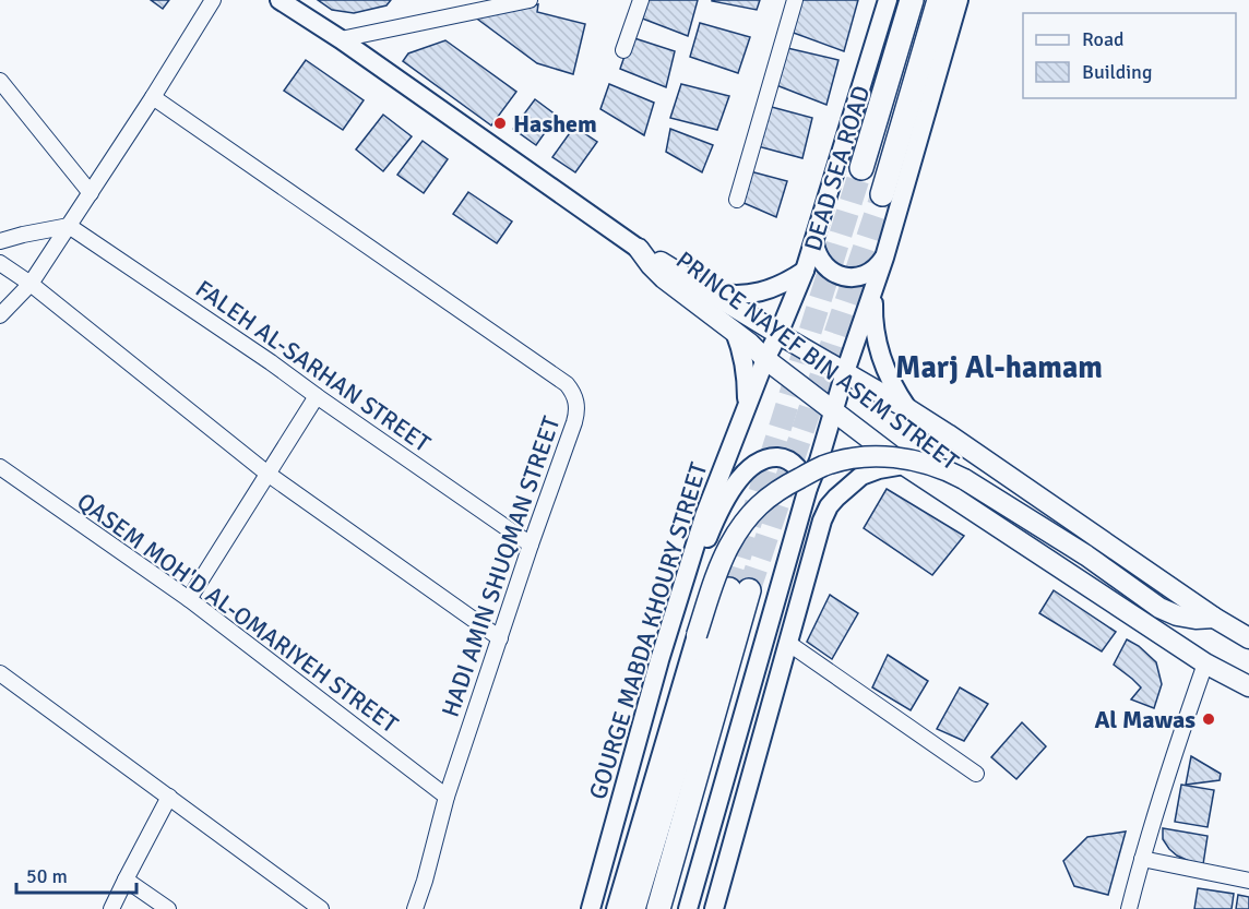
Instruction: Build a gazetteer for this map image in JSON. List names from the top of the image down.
{
  "streets": {
    "main road": ["DEAD SEA ROAD", "PRINCE NAYEF BIN ASEM STREET"],
    "street": [
      "FALEH AL-SARHAN STREET",
      "HADI AMIN SHUQMAN STREET",
      "QASEM MOH'D AL-OMARIYEH STREET",
      "GOURGE MABDA KHOURY STREET"
    ]
  },
  "crossings": [
    ["DEAD SEA ROAD", "PRINCE NAYEF BIN ASEM STREET"],
    ["DEAD SEA ROAD", "GOURGE MABDA KHOURY STREET"],
    ["PRINCE NAYEF BIN ASEM STREET", "GOURGE MABDA KHOURY STREET"],
    ["FALEH AL-SARHAN STREET", "HADI AMIN SHUQMAN STREET"],
    ["HADI AMIN SHUQMAN STREET", "QASEM MOH'D AL-OMARIYEH STREET"]
  ],
  "districts": ["Marj Al-hamam"],
  "places": ["Hashem", "Al Mawas"],
  "legend": ["Road", "Building"],
  "scale_bar": "50 m"
}
